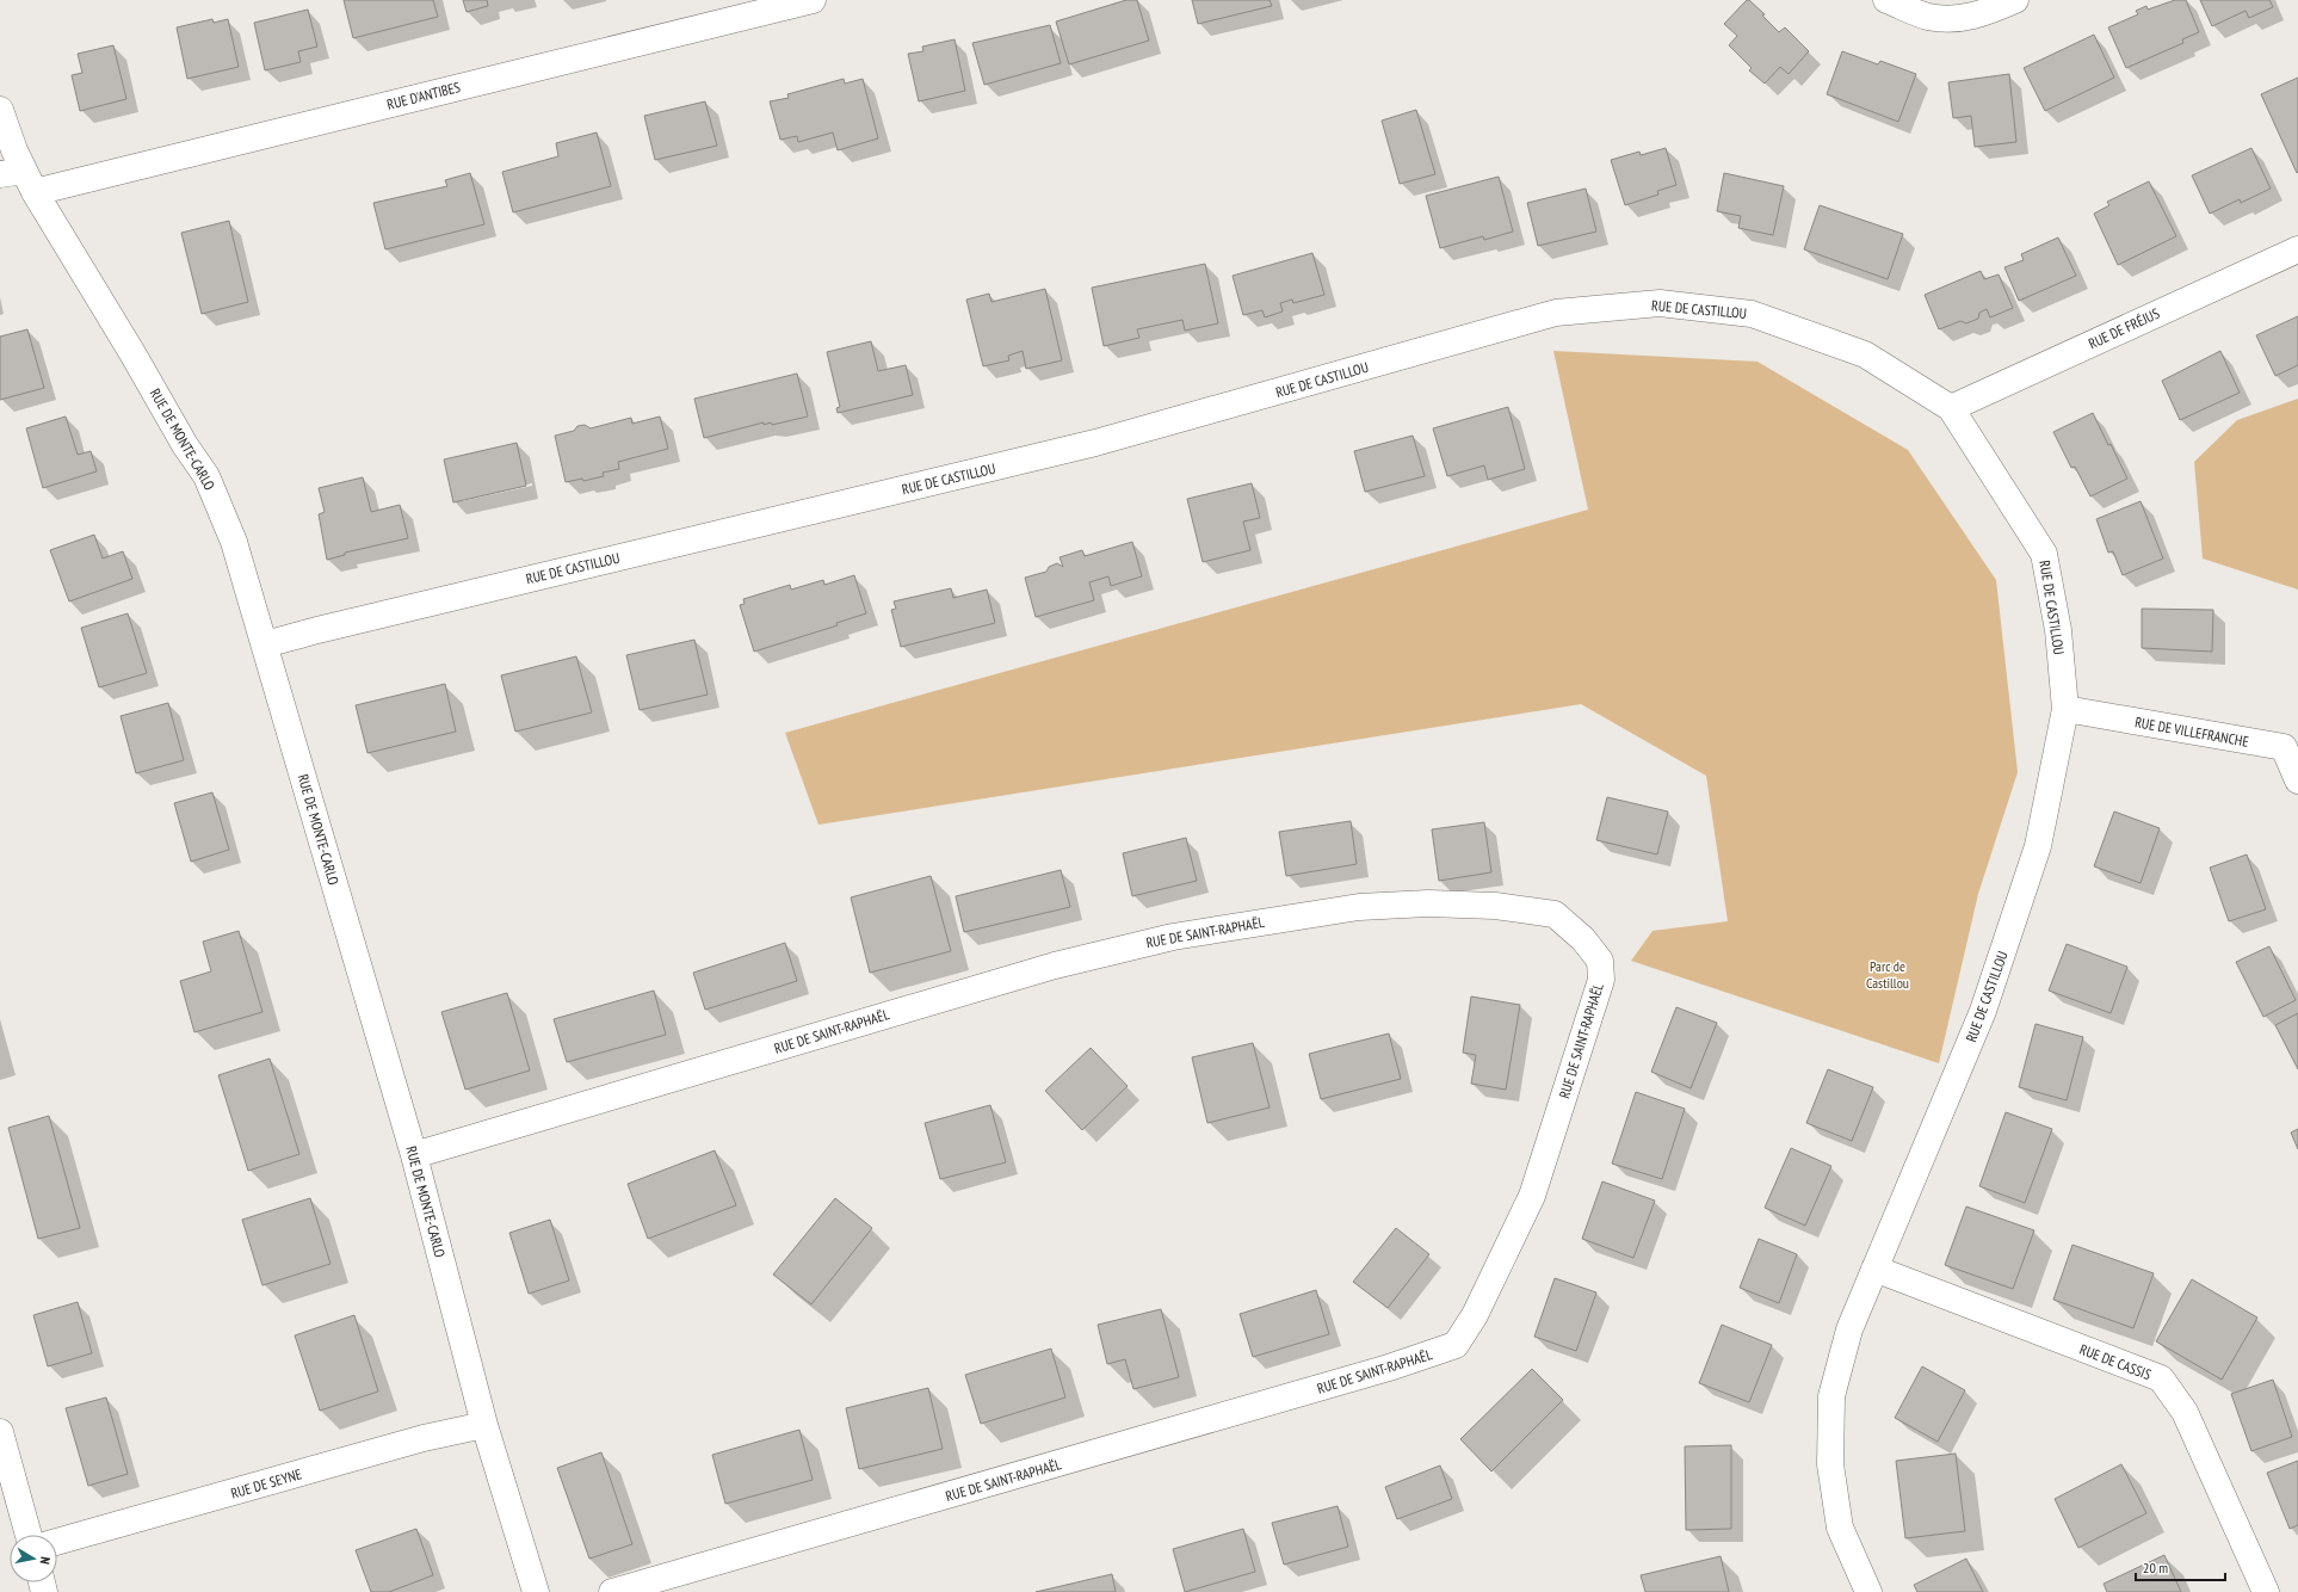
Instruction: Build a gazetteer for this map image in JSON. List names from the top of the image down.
{
  "streets": {
    "street": [
      "RUE D'ANTIBES",
      "RUE DE CASTILLOU",
      "RUE DE FRÉJUS",
      "RUE DE MONTE-CARLO",
      "RUE DE VILLEFRANCHE",
      "RUE DE SAINT-RAPHAËL",
      "RUE DE CASSIS",
      "RUE DE SEYNE"
    ]
  },
  "crossings": [
    ["RUE D'ANTIBES", "RUE DE MONTE-CARLO"],
    ["RUE DE CASTILLOU", "RUE DE FRÉJUS"],
    ["RUE DE CASTILLOU", "RUE DE MONTE-CARLO"],
    ["RUE DE CASTILLOU", "RUE DE VILLEFRANCHE"],
    ["RUE DE CASTILLOU", "RUE DE CASSIS"],
    ["RUE DE MONTE-CARLO", "RUE DE SAINT-RAPHAËL"],
    ["RUE DE MONTE-CARLO", "RUE DE SEYNE"]
  ],
  "parks": ["Parc de Castillou"],
  "scale_bar": "20 m",
  "north": "right"
}
